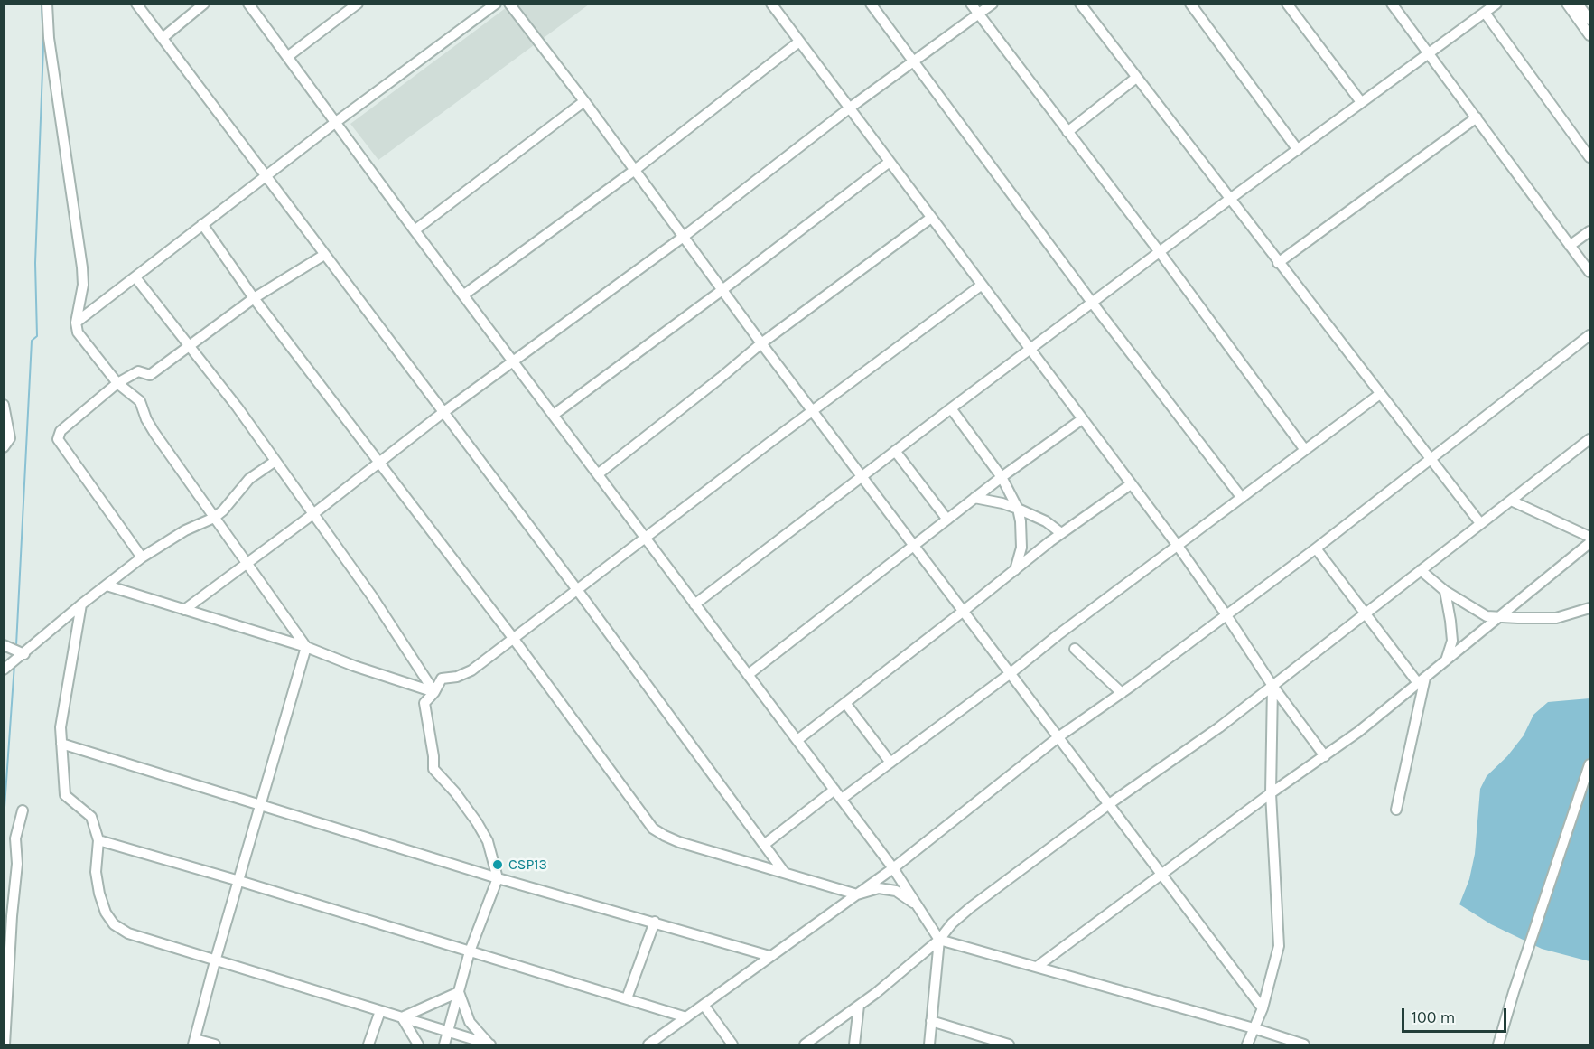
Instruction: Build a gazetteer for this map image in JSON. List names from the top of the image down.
{
  "places": ["CSP13"],
  "scale_bar": "100 m"
}
